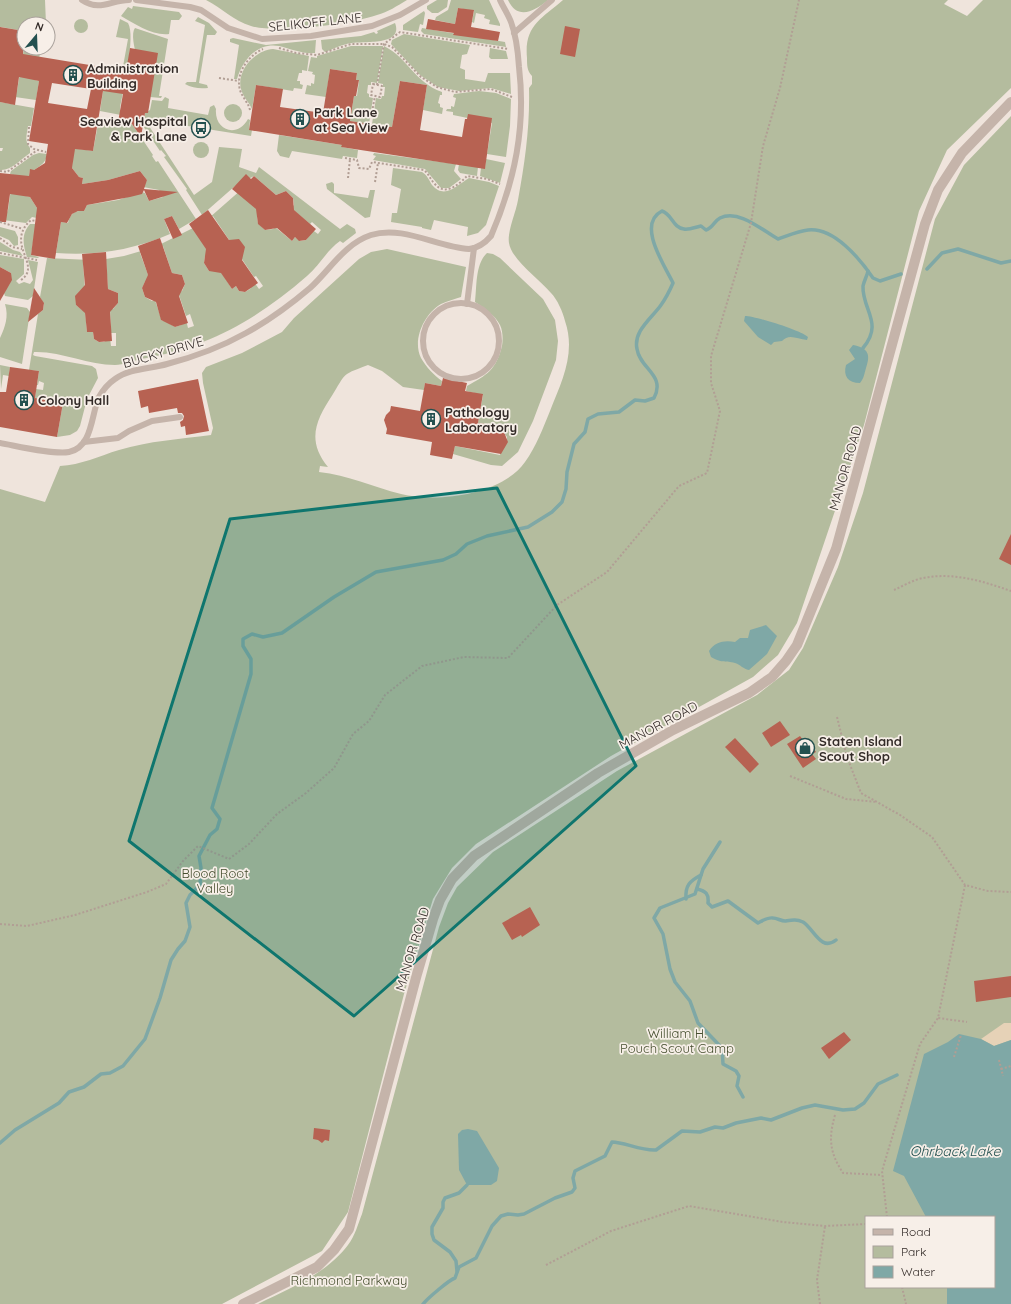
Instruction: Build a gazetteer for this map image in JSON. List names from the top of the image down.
{
  "streets": {
    "street": ["MANOR ROAD"],
    "lane": ["SELIKOFF LANE", "BUCKY DRIVE"]
  },
  "water": ["Ohrback Lake"],
  "parks": ["Blood Root Valley", "William H. Pouch Scout Camp", "Richmond Parkway"],
  "places": {
    "building": [
      "Administration Building",
      "Park Lane at Sea View",
      "Colony Hall",
      "Pathology Laboratory"
    ],
    "bus stop": ["Seaview Hospital & Park Lane"],
    "shop": ["Staten Island Scout Shop"]
  },
  "legend": ["Road", "Park", "Water"],
  "north": "top"
}
